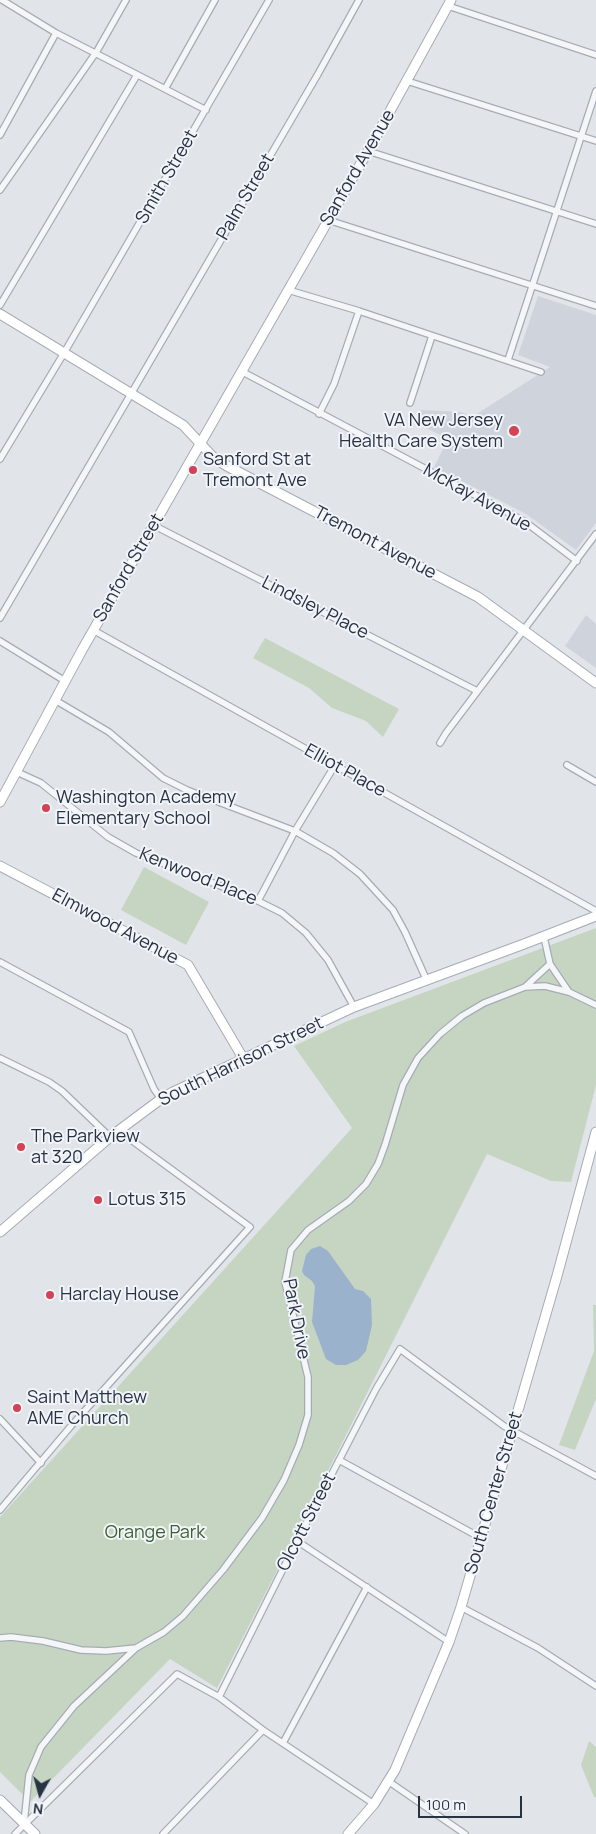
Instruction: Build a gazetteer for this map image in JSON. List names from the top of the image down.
{
  "streets": {
    "main road": [
      "Sanford Avenue",
      "Tremont Avenue",
      "Sanford Street",
      "Elmwood Avenue",
      "South Harrison Street",
      "South Center Street"
    ],
    "street": [
      "Smith Street",
      "Palm Street",
      "McKay Avenue",
      "Lindsley Place",
      "Elliot Place",
      "Kenwood Place",
      "Park Drive",
      "Olcott Street"
    ]
  },
  "crossings": [
    ["Sanford Avenue", "Sanford Street"],
    ["Smith Street", "Tremont Avenue"],
    ["Palm Street", "Tremont Avenue"],
    ["McKay Avenue", "Sanford Street"],
    ["Tremont Avenue", "Sanford Street"],
    ["Sanford Street", "Lindsley Place"],
    ["Sanford Street", "Elliot Place"],
    ["Sanford Street", "Kenwood Place"],
    ["Kenwood Place", "South Harrison Street"],
    ["Elmwood Avenue", "South Harrison Street"],
    ["South Center Street", "Olcott Street"]
  ],
  "parks": ["Orange Park"],
  "places": [
    "VA New Jersey Health Care System",
    "Sanford St at Tremont Ave",
    "Washington Academy Elementary School",
    "The Parkview at 320",
    "Lotus 315",
    "Harclay House",
    "Saint Matthew AME Church"
  ],
  "scale_bar": "100 m",
  "north": "bottom"
}
